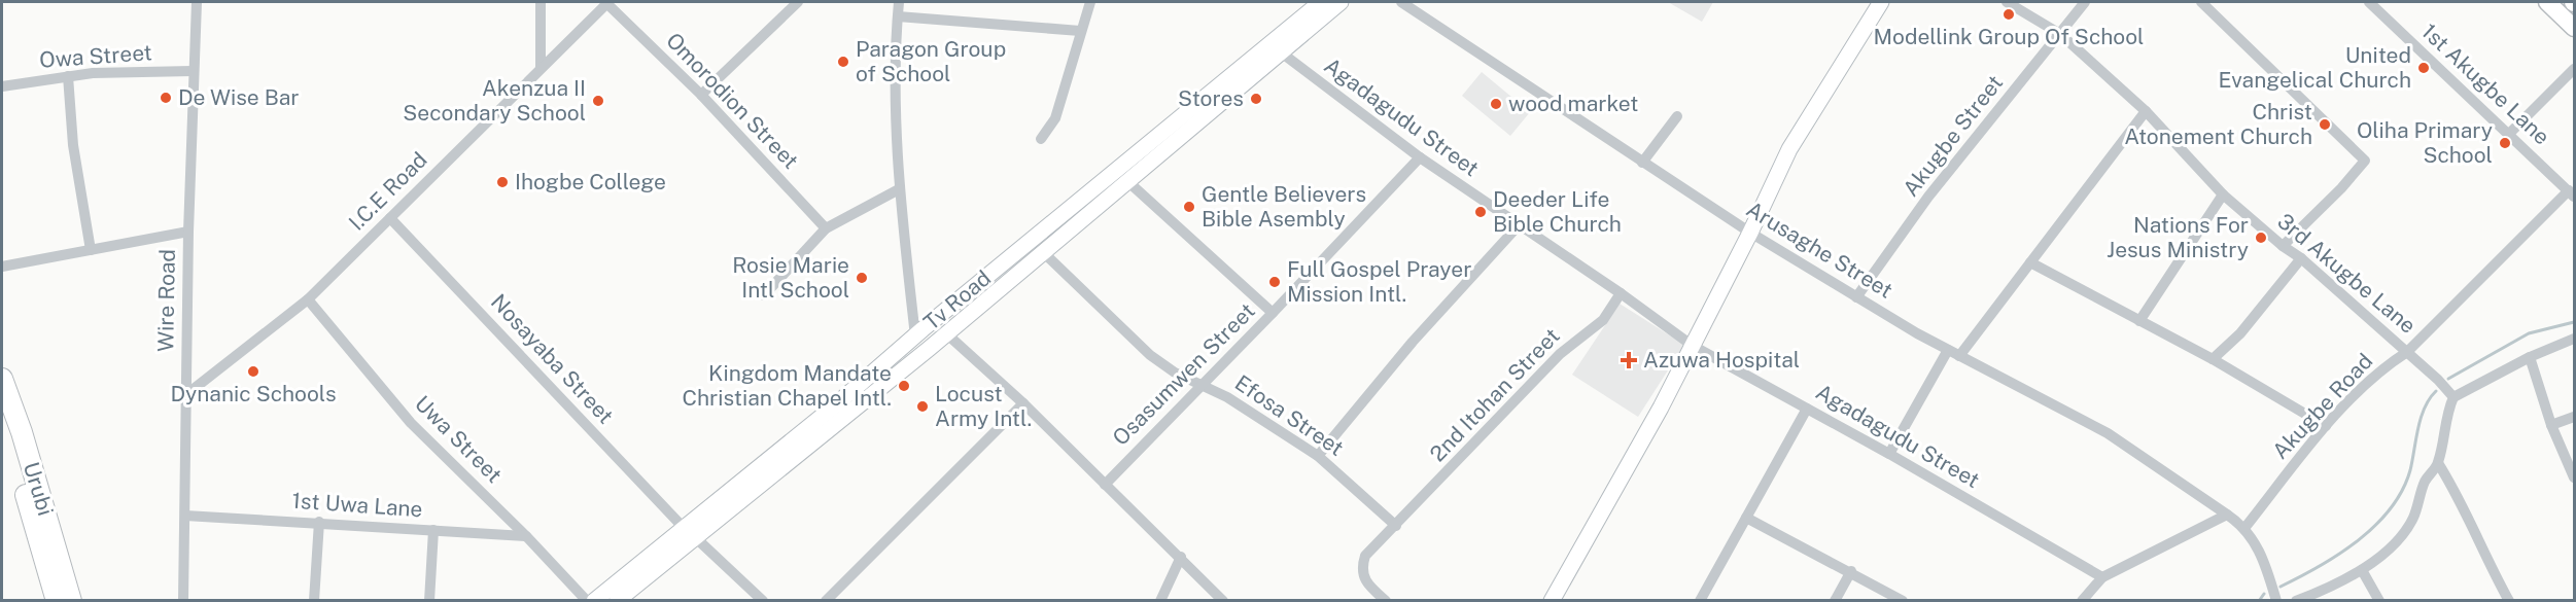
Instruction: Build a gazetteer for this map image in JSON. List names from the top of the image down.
{
  "streets": {
    "highway": ["Urubi"],
    "street": [
      "Owa Street",
      "1st Akugbe Lane",
      "Omorodion Street",
      "Agadagudu Street",
      "Akugbe Street",
      "I.C.E Road",
      "Arusaghe Street",
      "3rd Akugbe Lane",
      "Wire Road",
      "Tv Road",
      "Nosayaba Street",
      "Osasumwen Street",
      "2nd Itohan Street",
      "Akugbe Road",
      "Efosa Street",
      "Uwa Street",
      "1st Uwa Lane"
    ]
  },
  "crossings": [
    ["Owa Street", "Wire Road"],
    ["1st Akugbe Lane", "Akugbe Road"],
    ["Omorodion Street", "I.C.E Road"],
    ["Agadagudu Street", "Tv Road"],
    ["Agadagudu Street", "Osasumwen Street"],
    ["Agadagudu Street", "2nd Itohan Street"],
    ["Akugbe Street", "Arusaghe Street"],
    ["Akugbe Street", "3rd Akugbe Lane"],
    ["I.C.E Road", "Wire Road"],
    ["I.C.E Road", "Nosayaba Street"],
    ["I.C.E Road", "Uwa Street"],
    ["Arusaghe Street", "Akugbe Road"],
    ["3rd Akugbe Lane", "Akugbe Road"],
    ["Wire Road", "1st Uwa Lane"],
    ["Tv Road", "Nosayaba Street"],
    ["Tv Road", "Efosa Street"],
    ["Osasumwen Street", "Efosa Street"],
    ["2nd Itohan Street", "Efosa Street"],
    ["Uwa Street", "1st Uwa Lane"]
  ],
  "places": {
    "other": [
      "Modellink Group Of School",
      "Paragon Group of School",
      "United Evangelical Church",
      "De Wise Bar",
      "Stores",
      "Akenzua II Secondary School",
      "wood market",
      "Christ Atonement Church",
      "Oliha Primary School",
      "Ihogbe College",
      "Gentle Believers Bible Asembly",
      "Deeder Life Bible Church",
      "Nations For Jesus Ministry",
      "Rosie Marie Intl School",
      "Full Gospel Prayer Mission Intl.",
      "Dynanic Schools",
      "Kingdom Mandate Christian Chapel Intl.",
      "Locust Army Intl."
    ],
    "health": ["Azuwa Hospital"]
  }
}
